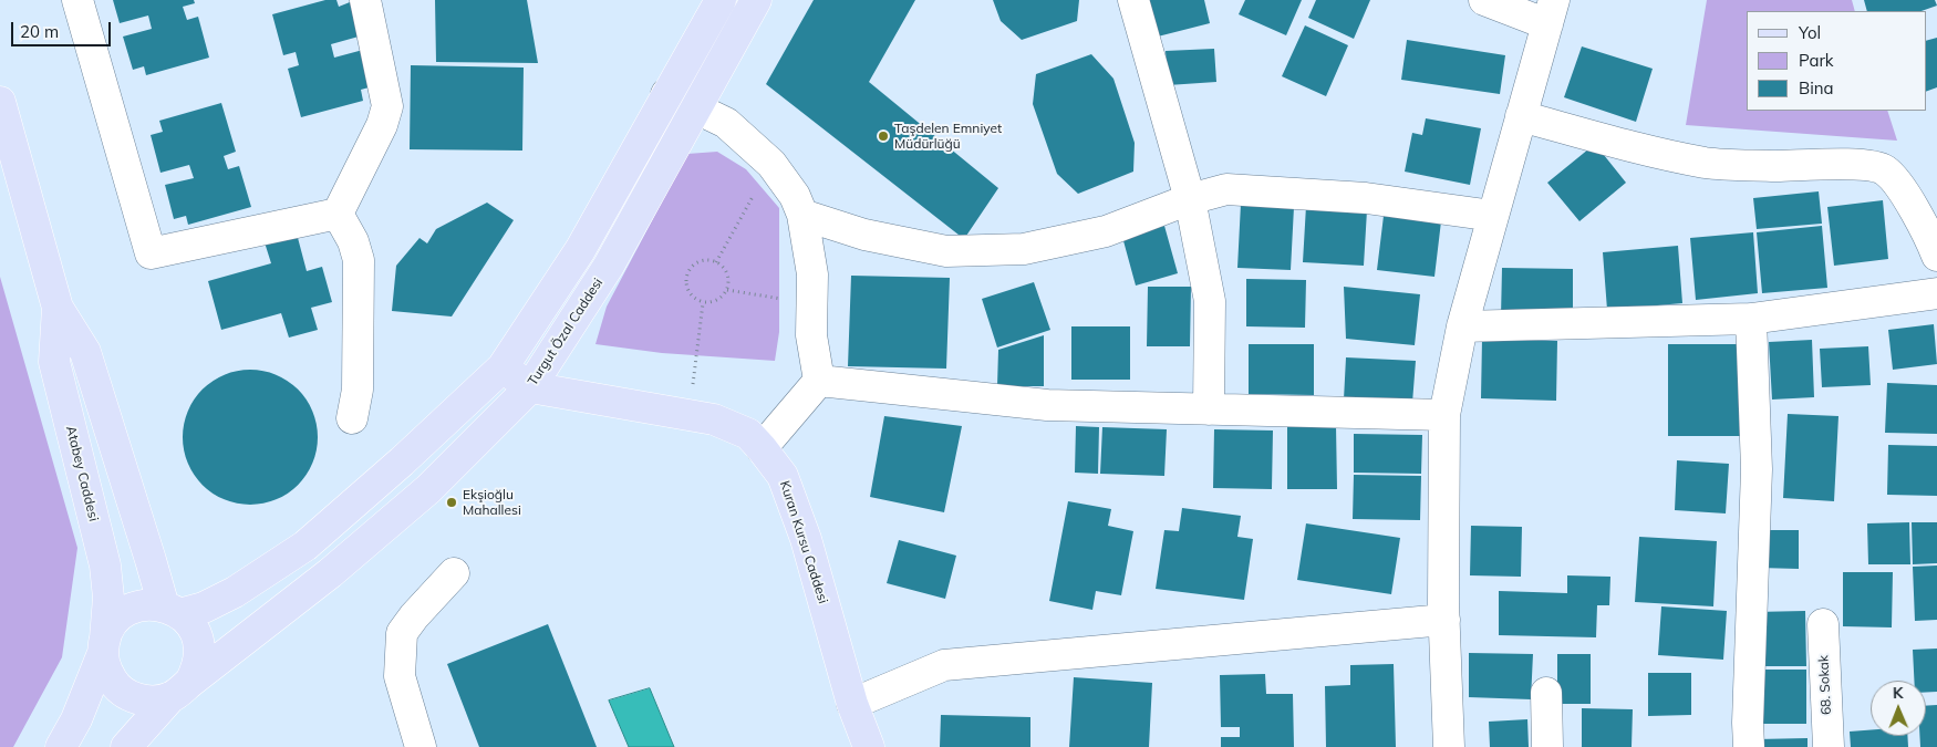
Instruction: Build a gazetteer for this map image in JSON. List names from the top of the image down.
{
  "streets": {
    "main road": ["Turgut Özal Caddesi", "Atabey Caddesi", "Kuran Kursu Caddesi"],
    "street": ["68. Sokak"]
  },
  "crossings": [
    ["Turgut Özal Caddesi", "Atabey Caddesi"],
    ["Turgut Özal Caddesi", "Kuran Kursu Caddesi"]
  ],
  "places": ["Taşdelen Emniyet Müdürlüğü", "Ekşioğlu Mahallesi"],
  "legend": ["Yol", "Park", "Bina"],
  "scale_bar": "20 m",
  "north": "top"
}
